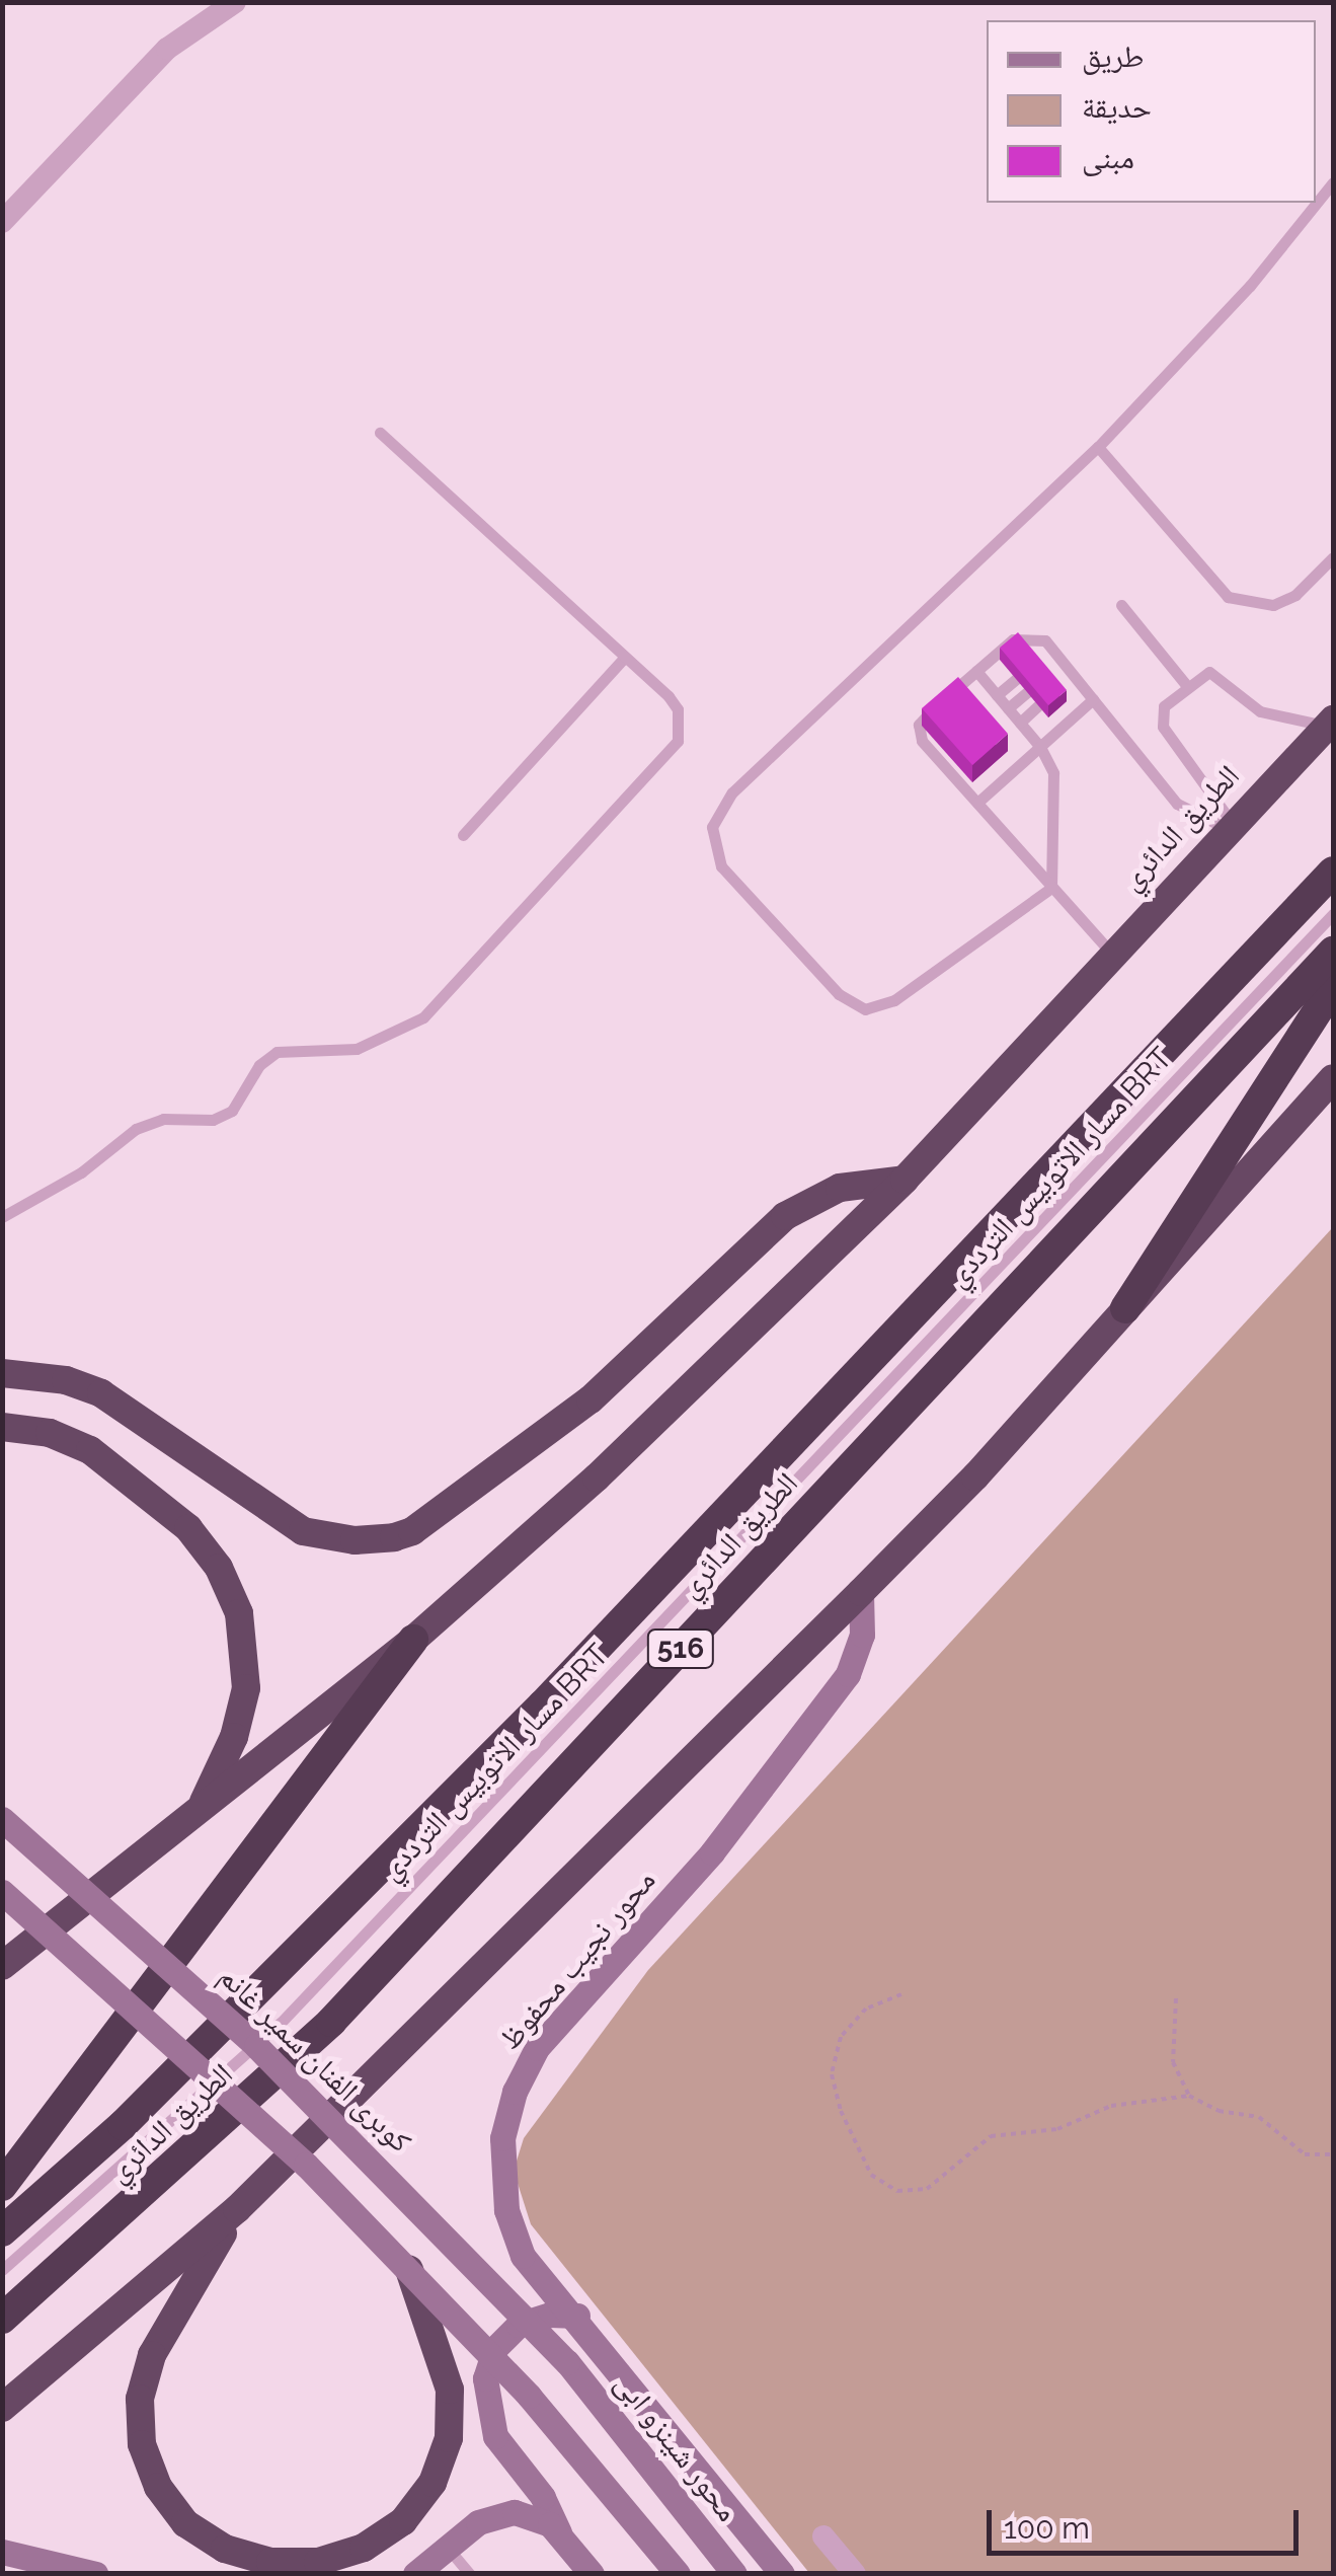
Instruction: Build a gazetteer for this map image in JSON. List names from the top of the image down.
{
  "streets": {
    "highway": ["الطريق الدائري", "516"],
    "main road": ["محور نجيب محفوظ", "كوبرى الفنان سمير غانم", "محور شينزو ابى"],
    "lane": ["مسار الاتوبيس الترددي BRT"]
  },
  "crossings": [
    ["كوبرى الفنان سمير غانم", "محور شينزو ابى"]
  ],
  "legend": ["طريق", "حديقة", "مبنى"],
  "scale_bar": "100 m"
}
